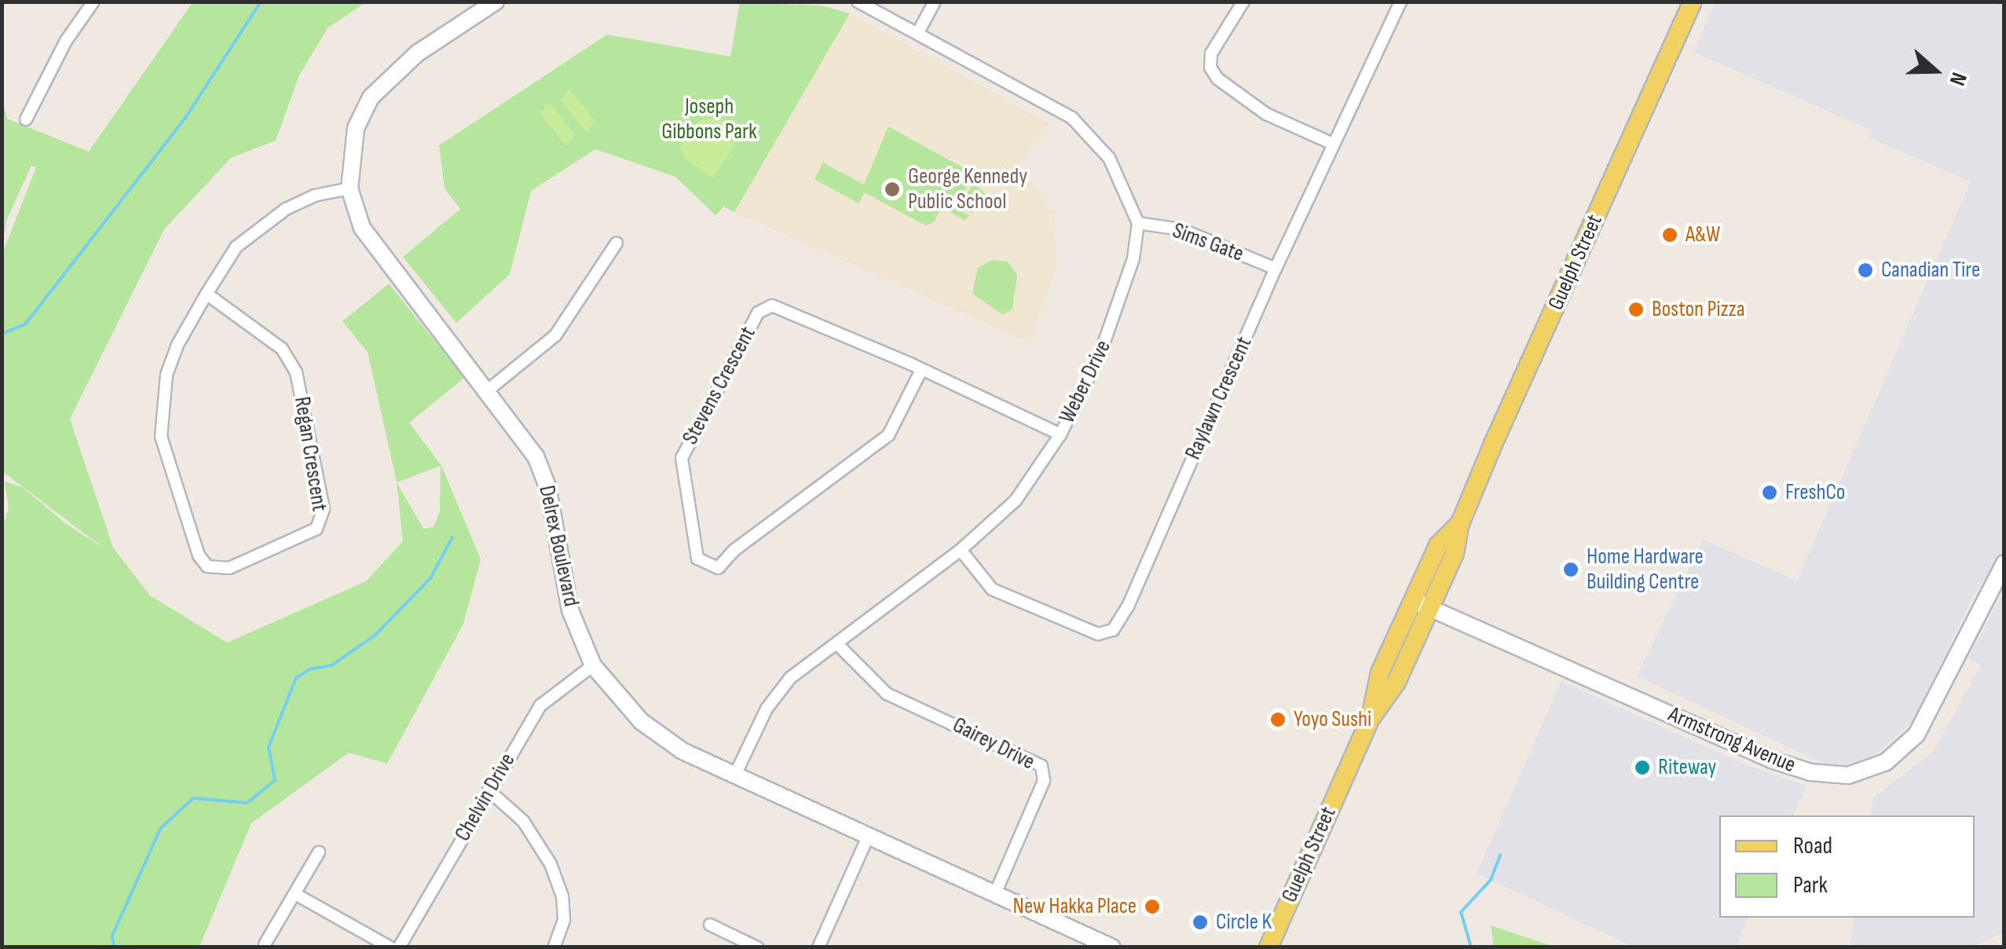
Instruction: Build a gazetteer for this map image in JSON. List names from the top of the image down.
{
  "streets": {
    "main road": ["Guelph Street"],
    "street": [
      "Sims Gate",
      "Weber Drive",
      "Stevens Crescent",
      "Raylawn Crescent",
      "Regan Crescent",
      "Delrex Boulevard",
      "Armstrong Avenue",
      "Gairey Drive",
      "Chelvin Drive"
    ]
  },
  "crossings": [
    ["Sims Gate", "Weber Drive"],
    ["Sims Gate", "Raylawn Crescent"],
    ["Guelph Street", "Armstrong Avenue"],
    ["Weber Drive", "Stevens Crescent"],
    ["Weber Drive", "Raylawn Crescent"],
    ["Weber Drive", "Delrex Boulevard"],
    ["Weber Drive", "Gairey Drive"],
    ["Regan Crescent", "Delrex Boulevard"],
    ["Delrex Boulevard", "Gairey Drive"],
    ["Delrex Boulevard", "Chelvin Drive"]
  ],
  "parks": ["Joseph Gibbons Park"],
  "places": [
    "George Kennedy Public School",
    "A&W",
    "Canadian Tire",
    "Boston Pizza",
    "FreshCo",
    "Home Hardware Building Centre",
    "Yoyo Sushi",
    "Riteway",
    "New Hakka Place",
    "Circle K"
  ],
  "legend": ["Road", "Park"],
  "north": "right"
}
